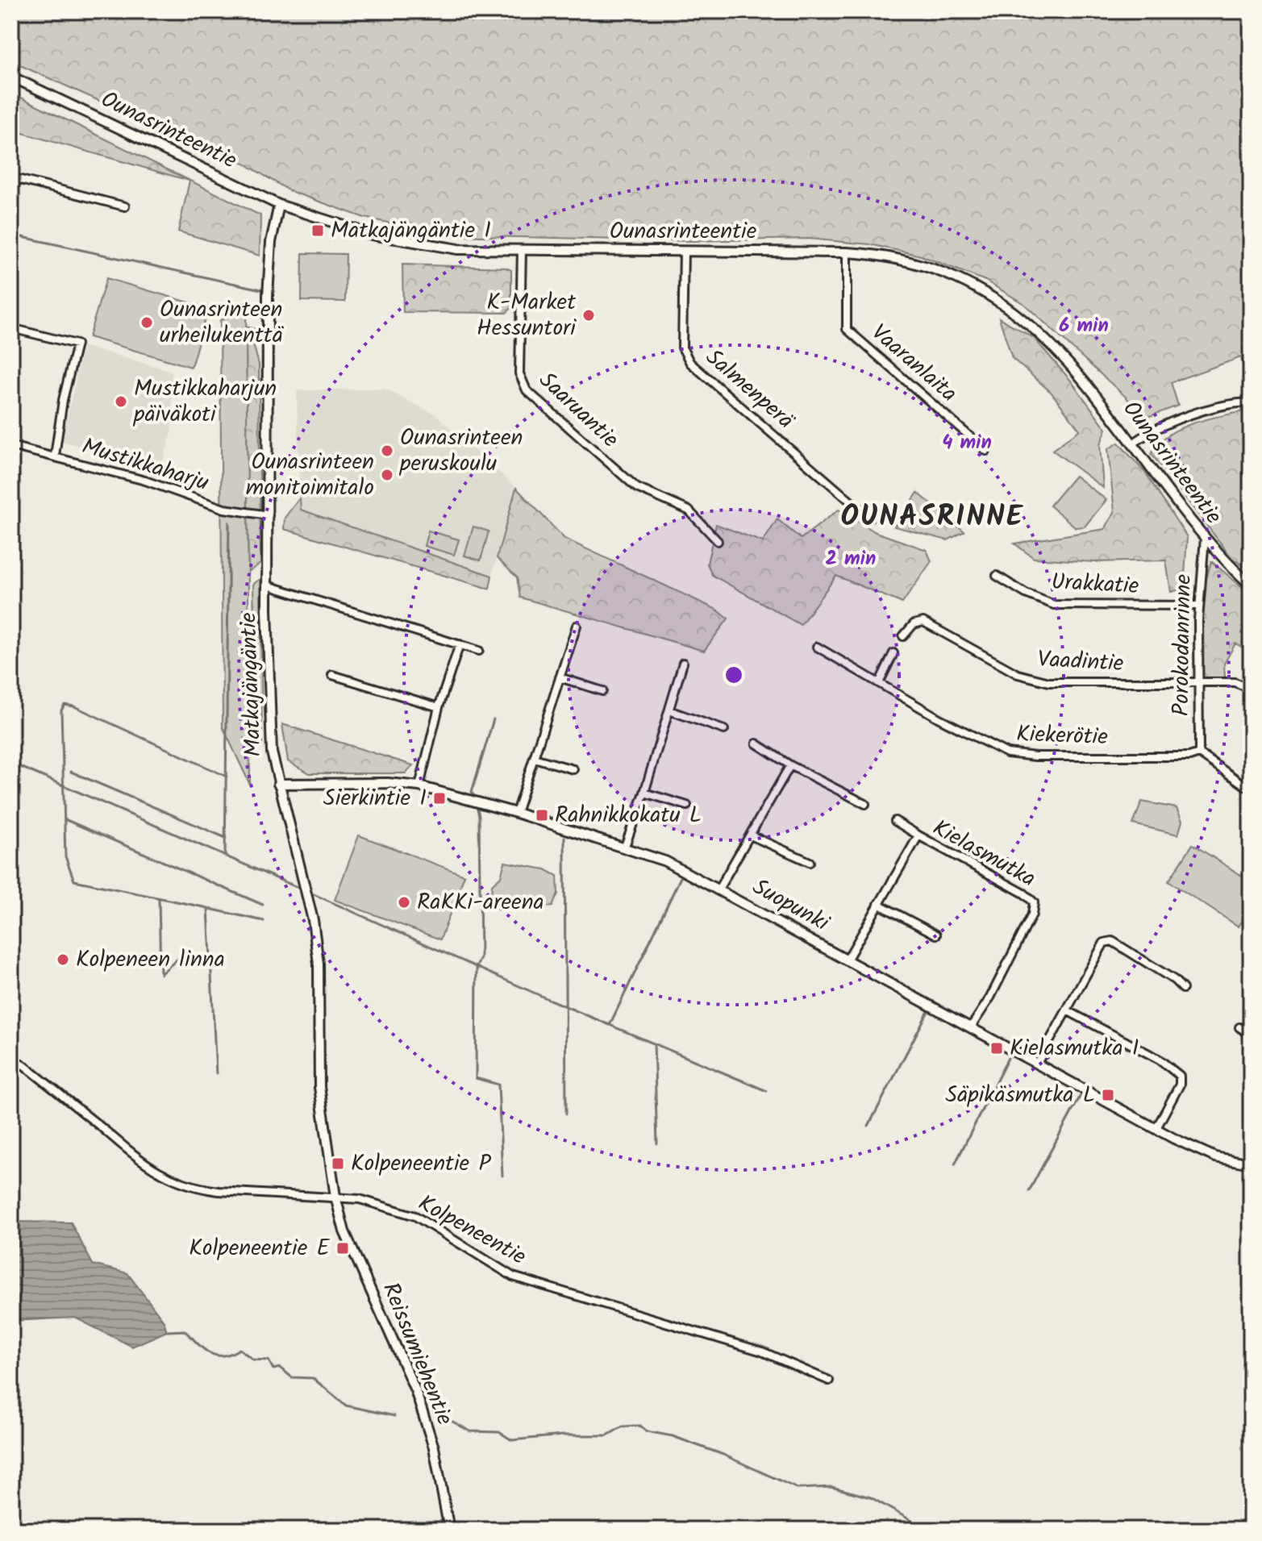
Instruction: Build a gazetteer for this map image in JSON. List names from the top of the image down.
{
  "streets": {
    "street": [
      "Ounasrinteentie",
      "Vaaranlaita",
      "Salmenperä",
      "Saaruantie",
      "Mustikkaharju",
      "Urakkatie",
      "Porokodanrinne",
      "Vaadintie",
      "Matkajängäntie",
      "Kiekerötie",
      "Kielasmutka",
      "Suopunki",
      "Kolpeneentie",
      "Reissumiehentie"
    ]
  },
  "crossings": [
    ["Ounasrinteentie", "Vaaranlaita"],
    ["Ounasrinteentie", "Salmenperä"],
    ["Ounasrinteentie", "Saaruantie"],
    ["Ounasrinteentie", "Porokodanrinne"],
    ["Ounasrinteentie", "Matkajängäntie"],
    ["Mustikkaharju", "Matkajängäntie"],
    ["Urakkatie", "Porokodanrinne"],
    ["Porokodanrinne", "Vaadintie"],
    ["Porokodanrinne", "Kiekerötie"],
    ["Matkajängäntie", "Suopunki"],
    ["Matkajängäntie", "Kolpeneentie"],
    ["Matkajängäntie", "Reissumiehentie"],
    ["Kielasmutka", "Suopunki"],
    ["Kolpeneentie", "Reissumiehentie"]
  ],
  "districts": ["OUNASRINNE"],
  "places": {
    "transit": [
      "Matkajängäntie I",
      "Sierkintie I",
      "Rahnikkokatu L",
      "Kielasmutka I",
      "Säpikäsmutka L",
      "Kolpeneentie P",
      "Kolpeneentie E"
    ],
    "other": [
      "K-Market Hessuntori",
      "Ounasrinteen urheilukenttä",
      "Mustikkaharjun päiväkoti",
      "Ounasrinteen peruskoulu",
      "Ounasrinteen monitoimitalo",
      "RaKKi-areena",
      "Kolpeneen linna"
    ]
  },
  "rings": ["6 min", "4 min", "2 min"]
}
